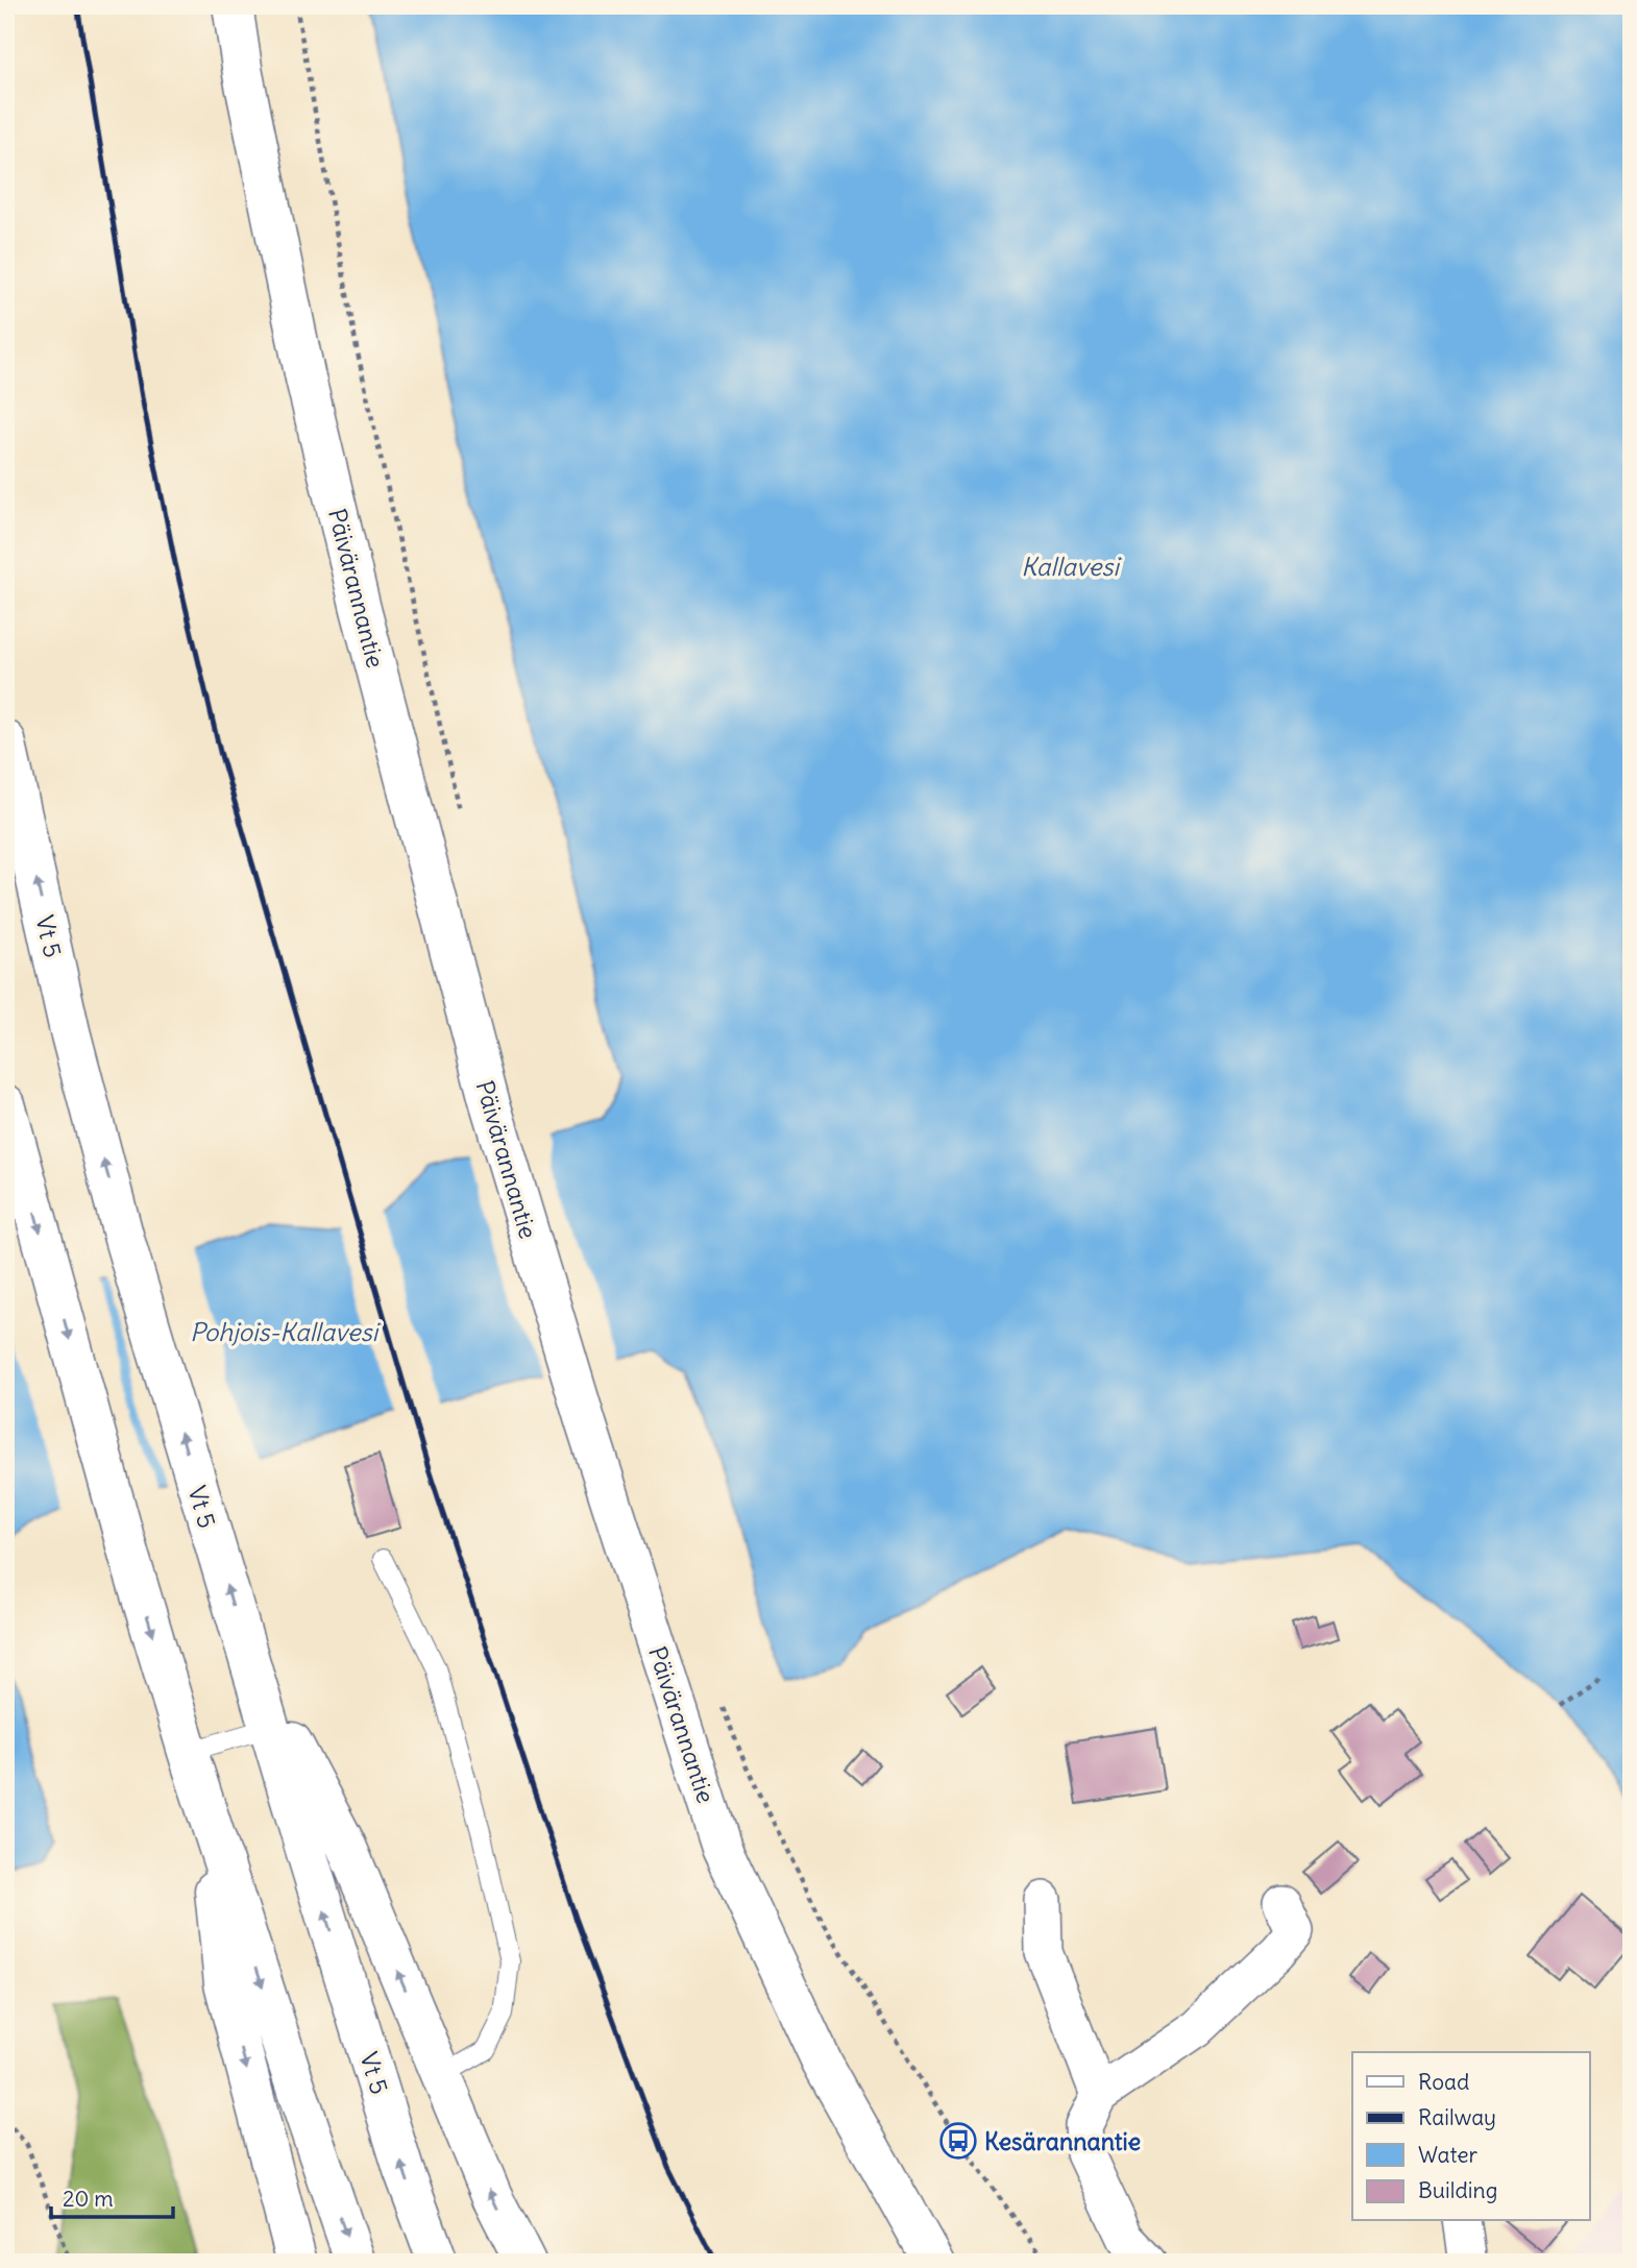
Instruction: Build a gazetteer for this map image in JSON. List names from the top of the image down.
{
  "streets": {
    "main road": ["Päivärannantie", "Vt 5"]
  },
  "water": ["Kallavesi", "Pohjois-Kallavesi"],
  "places": {
    "bus stop": ["Kesärannantie"]
  },
  "legend": [
    "Road",
    "Railway",
    "Water",
    "Building"
  ],
  "scale_bar": "20 m"
}
